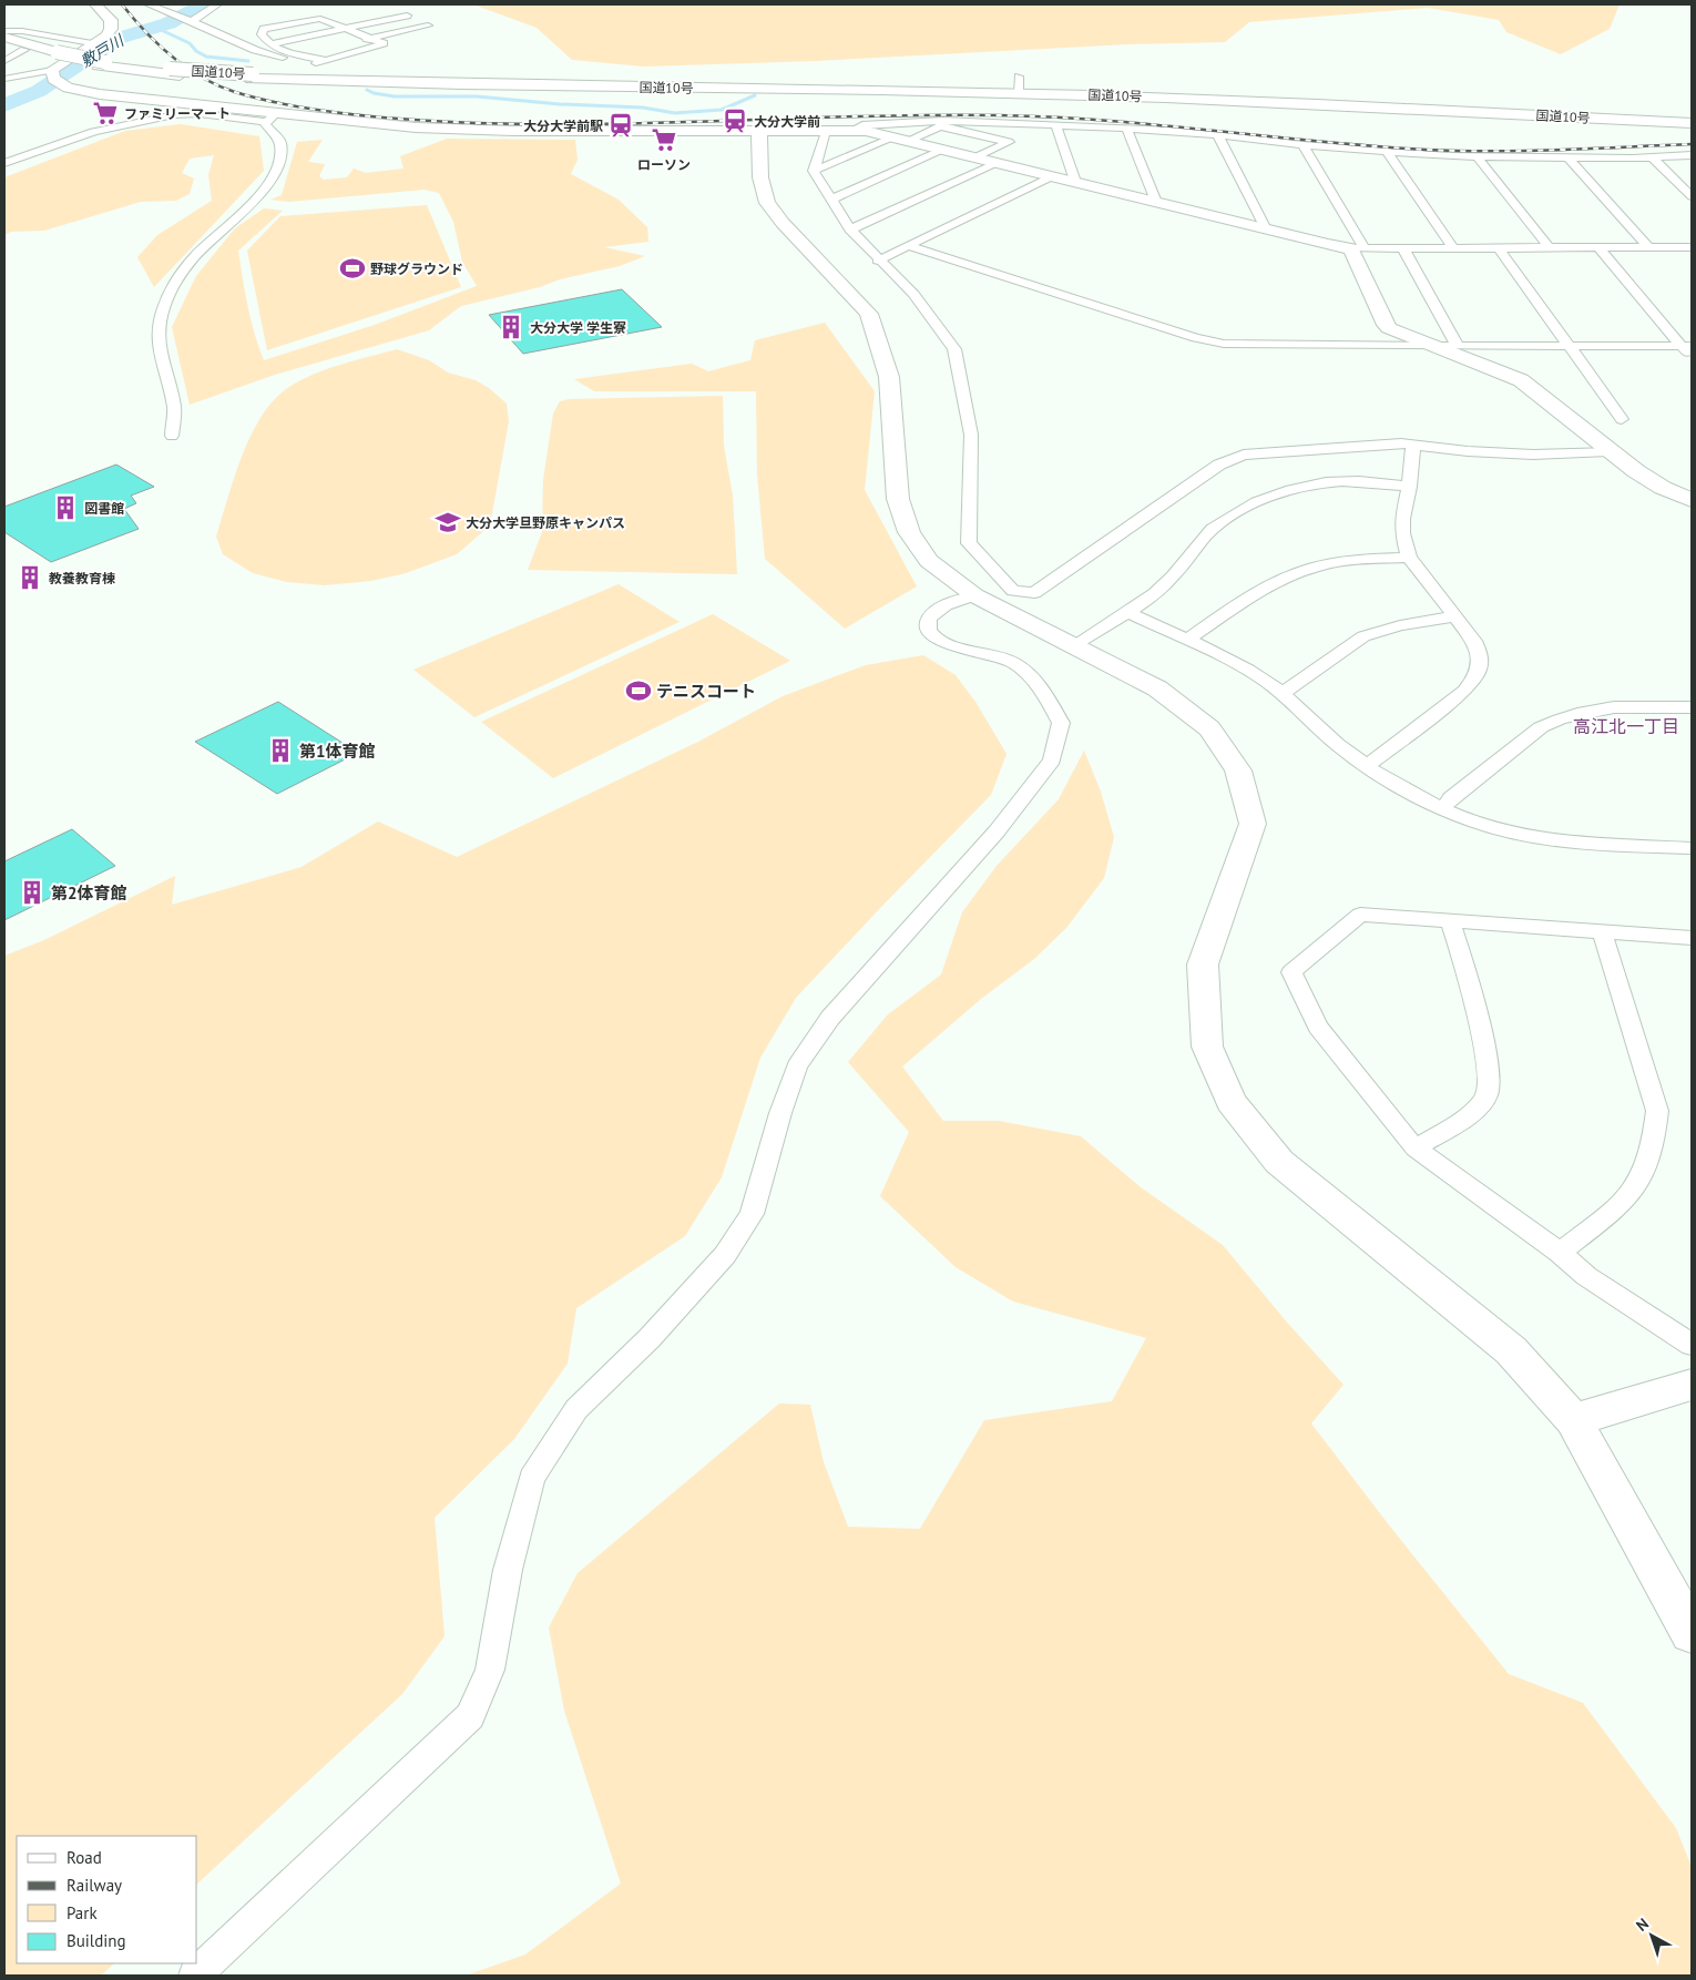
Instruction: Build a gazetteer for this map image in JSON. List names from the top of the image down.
{
  "streets": {
    "main road": ["国道10号"]
  },
  "districts": ["高江北一丁目"],
  "water": ["敷戸川"],
  "places": {
    "supermarket": ["ファミリーマート", "ローソン"],
    "station": ["大分大学前", "大分大学前駅"],
    "sports": ["野球グラウンド", "テニスコート"],
    "building": [
      "大分大学 学生寮",
      "図書館",
      "教養教育棟",
      "第1体育館",
      "第2体育館"
    ],
    "school or university": ["大分大学旦野原キャンパス"]
  },
  "legend": [
    "Road",
    "Railway",
    "Park",
    "Building"
  ],
  "north": "top left"
}
